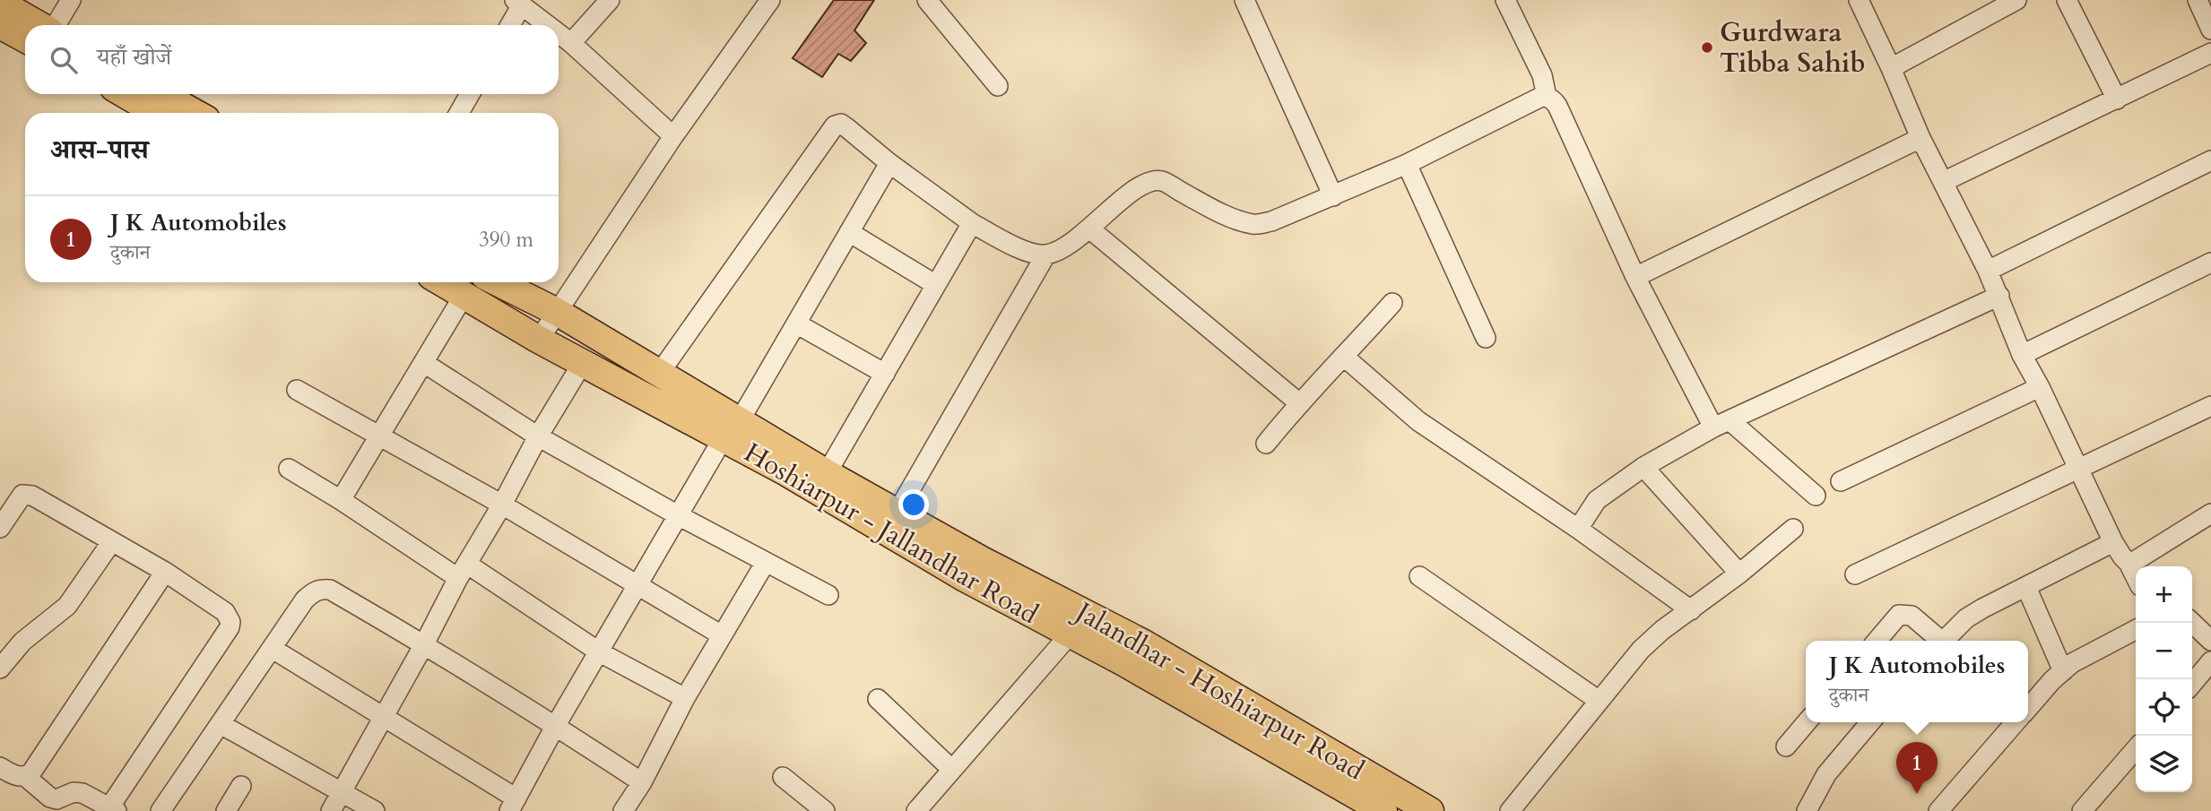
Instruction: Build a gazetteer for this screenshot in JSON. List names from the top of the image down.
{
  "streets": {
    "highway": ["Hoshiarpur - Jallandhar Road", "Jalandhar - Hoshiarpur Road"]
  },
  "crossings": [
    ["Hoshiarpur - Jallandhar Road", "Jalandhar - Hoshiarpur Road"]
  ],
  "places": ["Gurdwara Tibba Sahib"],
  "page": {
    "search": "यहाँ खोजें",
    "heading": "आस-पास",
    "list": [
      {
        "mark": "1",
        "name": "J K Automobiles",
        "note": "दुकान",
        "value": "390 m"
      }
    ],
    "map_buttons": ["+", "−"],
    "popup": ["J K Automobiles", "दुकान"],
    "pins": "1"
  }
}
